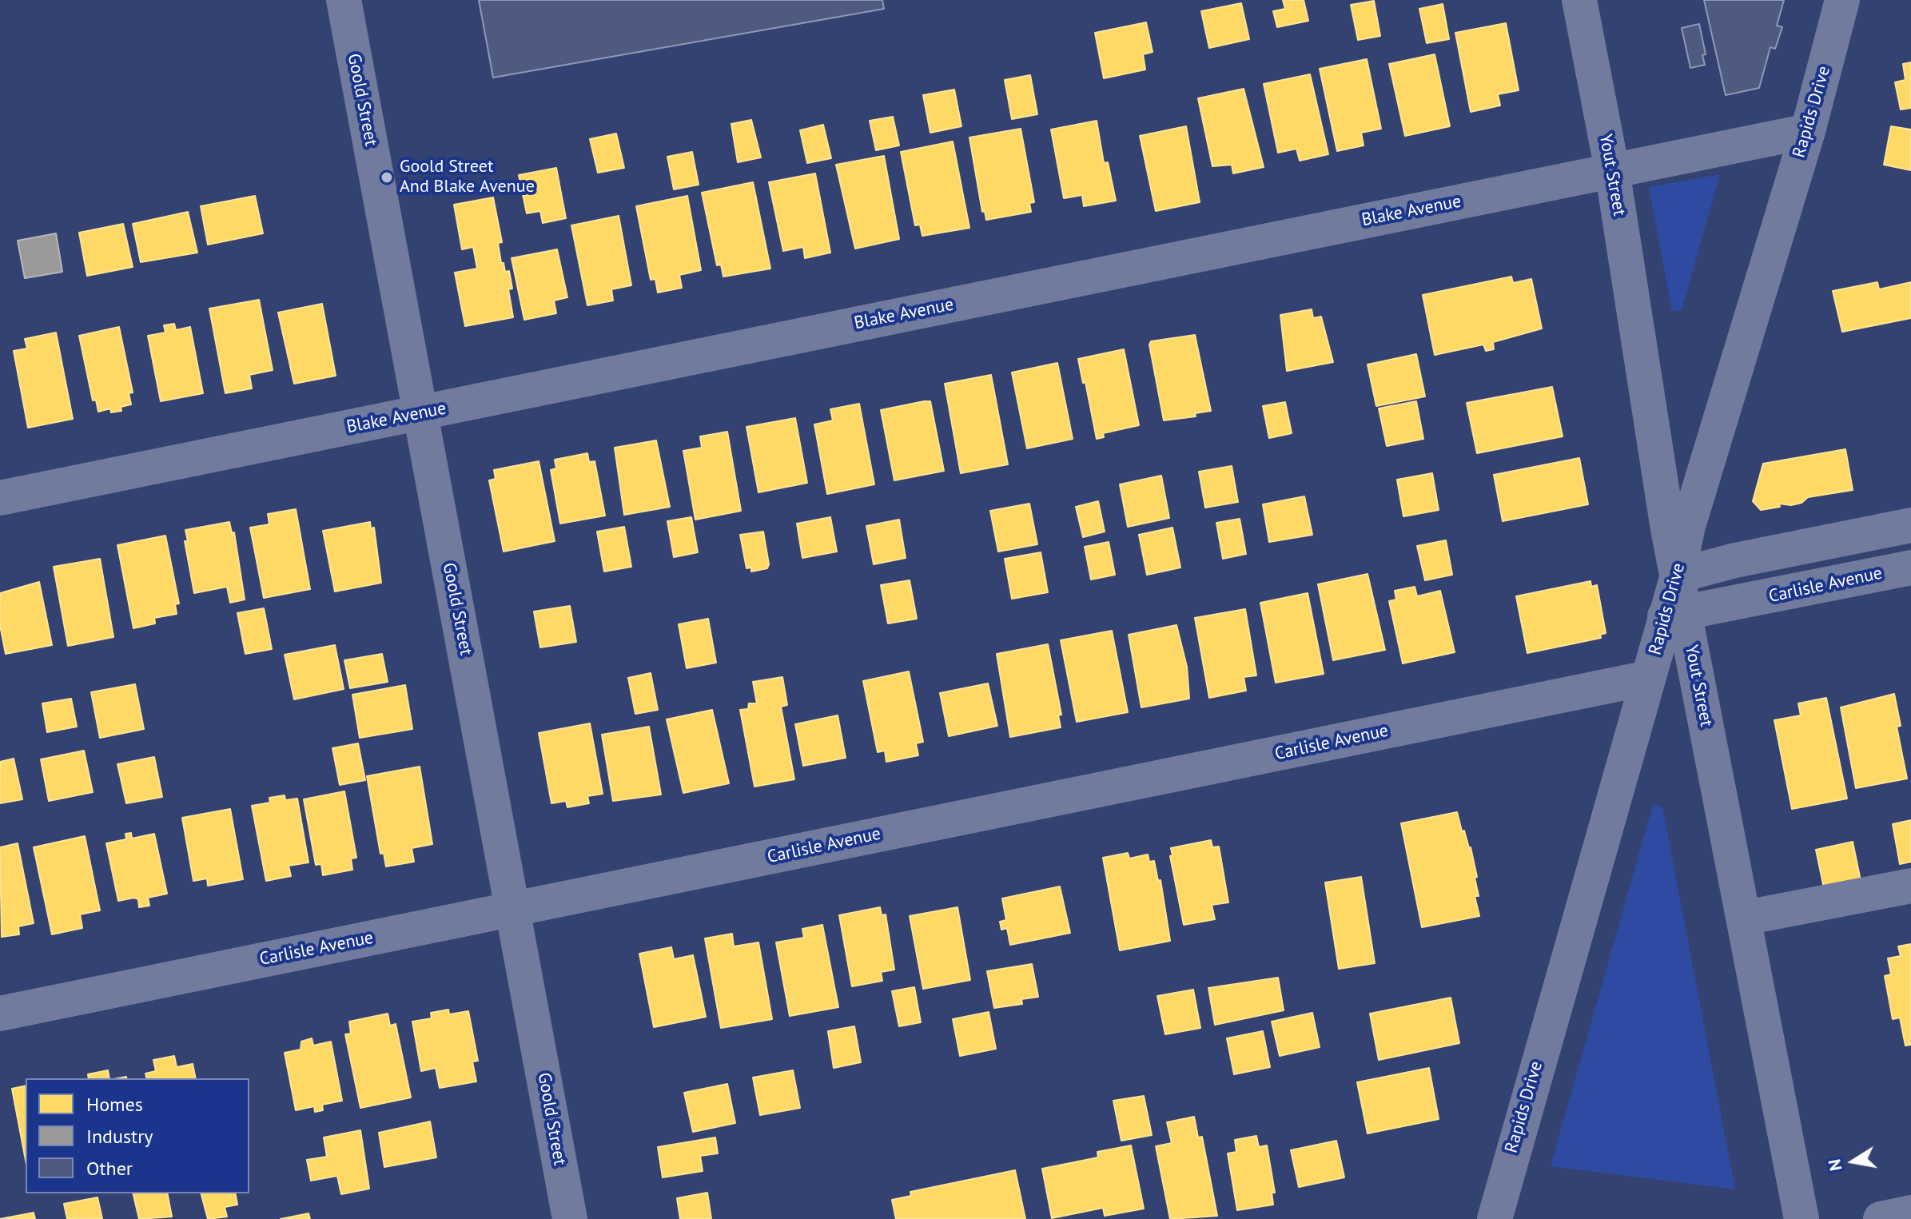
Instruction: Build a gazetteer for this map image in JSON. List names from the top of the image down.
{
  "streets": {
    "street": [
      "Goold Street",
      "Rapids Drive",
      "Yout Street",
      "Blake Avenue",
      "Carlisle Avenue"
    ]
  },
  "crossings": [
    ["Goold Street", "Blake Avenue"],
    ["Goold Street", "Carlisle Avenue"],
    ["Rapids Drive", "Yout Street"],
    ["Rapids Drive", "Blake Avenue"],
    ["Rapids Drive", "Carlisle Avenue"],
    ["Yout Street", "Blake Avenue"],
    ["Yout Street", "Carlisle Avenue"]
  ],
  "places": ["Goold Street And Blake Avenue"],
  "legend": ["Homes", "Industry", "Other"],
  "north": "left"
}
